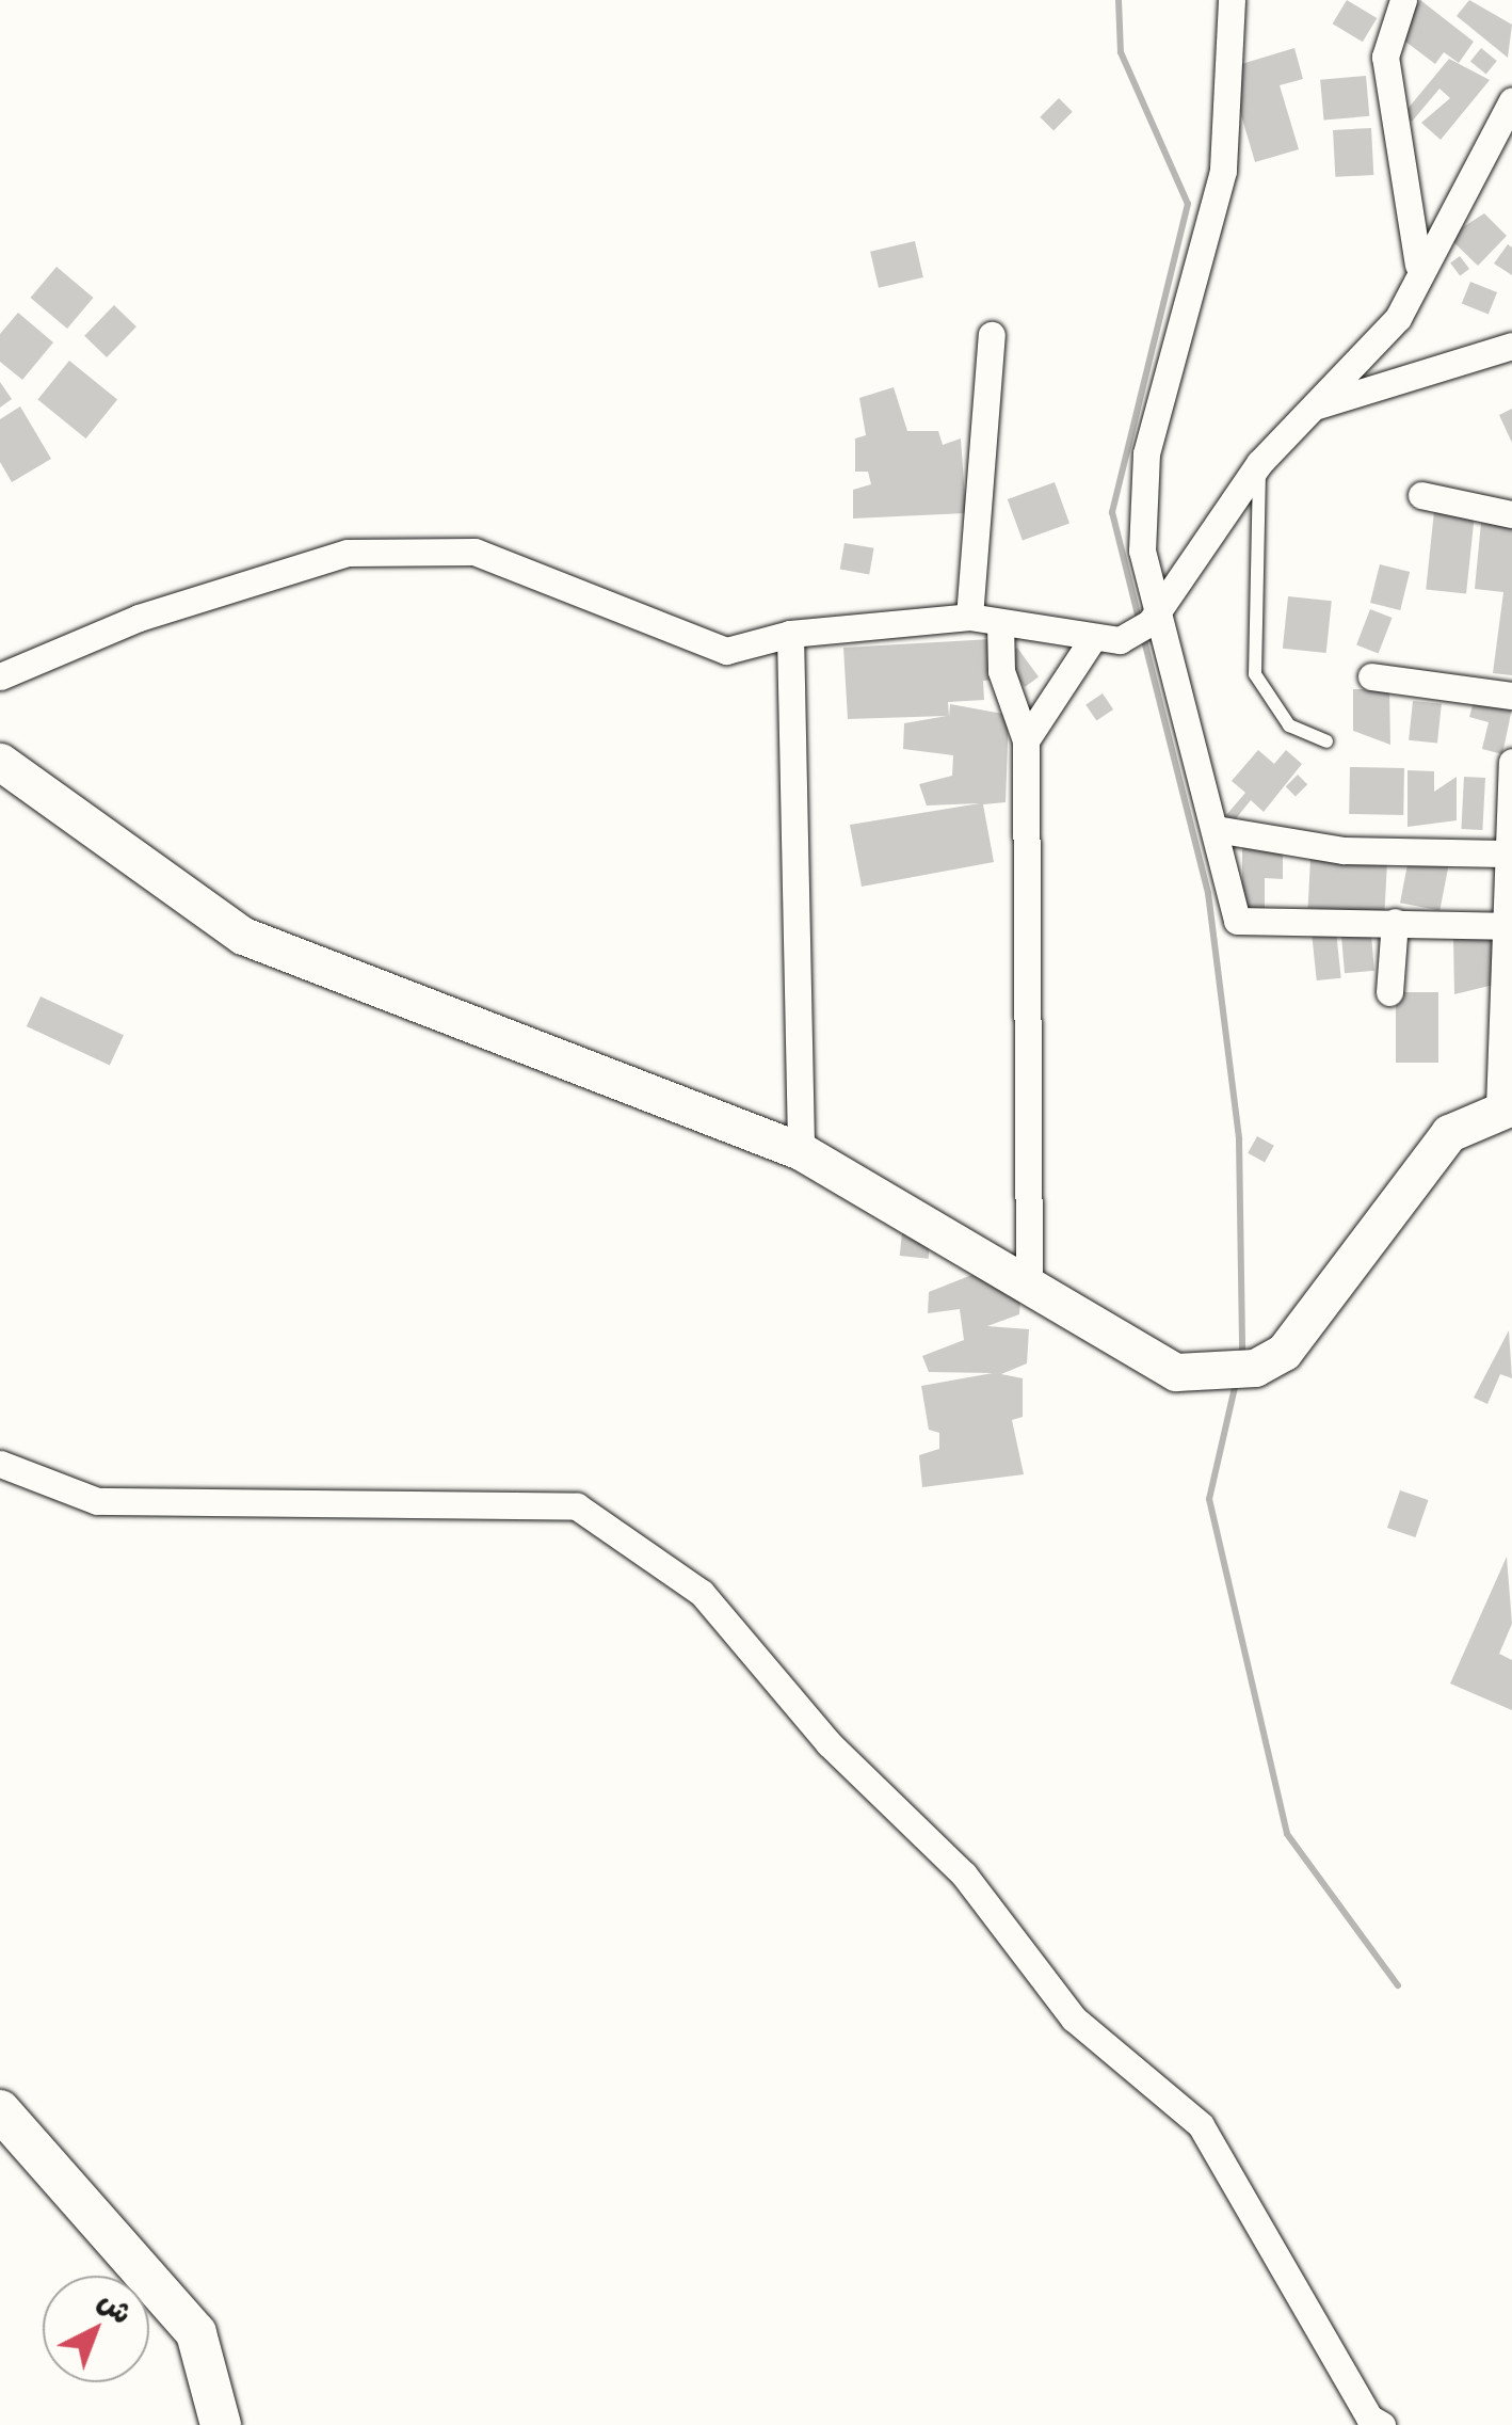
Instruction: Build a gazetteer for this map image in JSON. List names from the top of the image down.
{
  "north": "top right"
}
